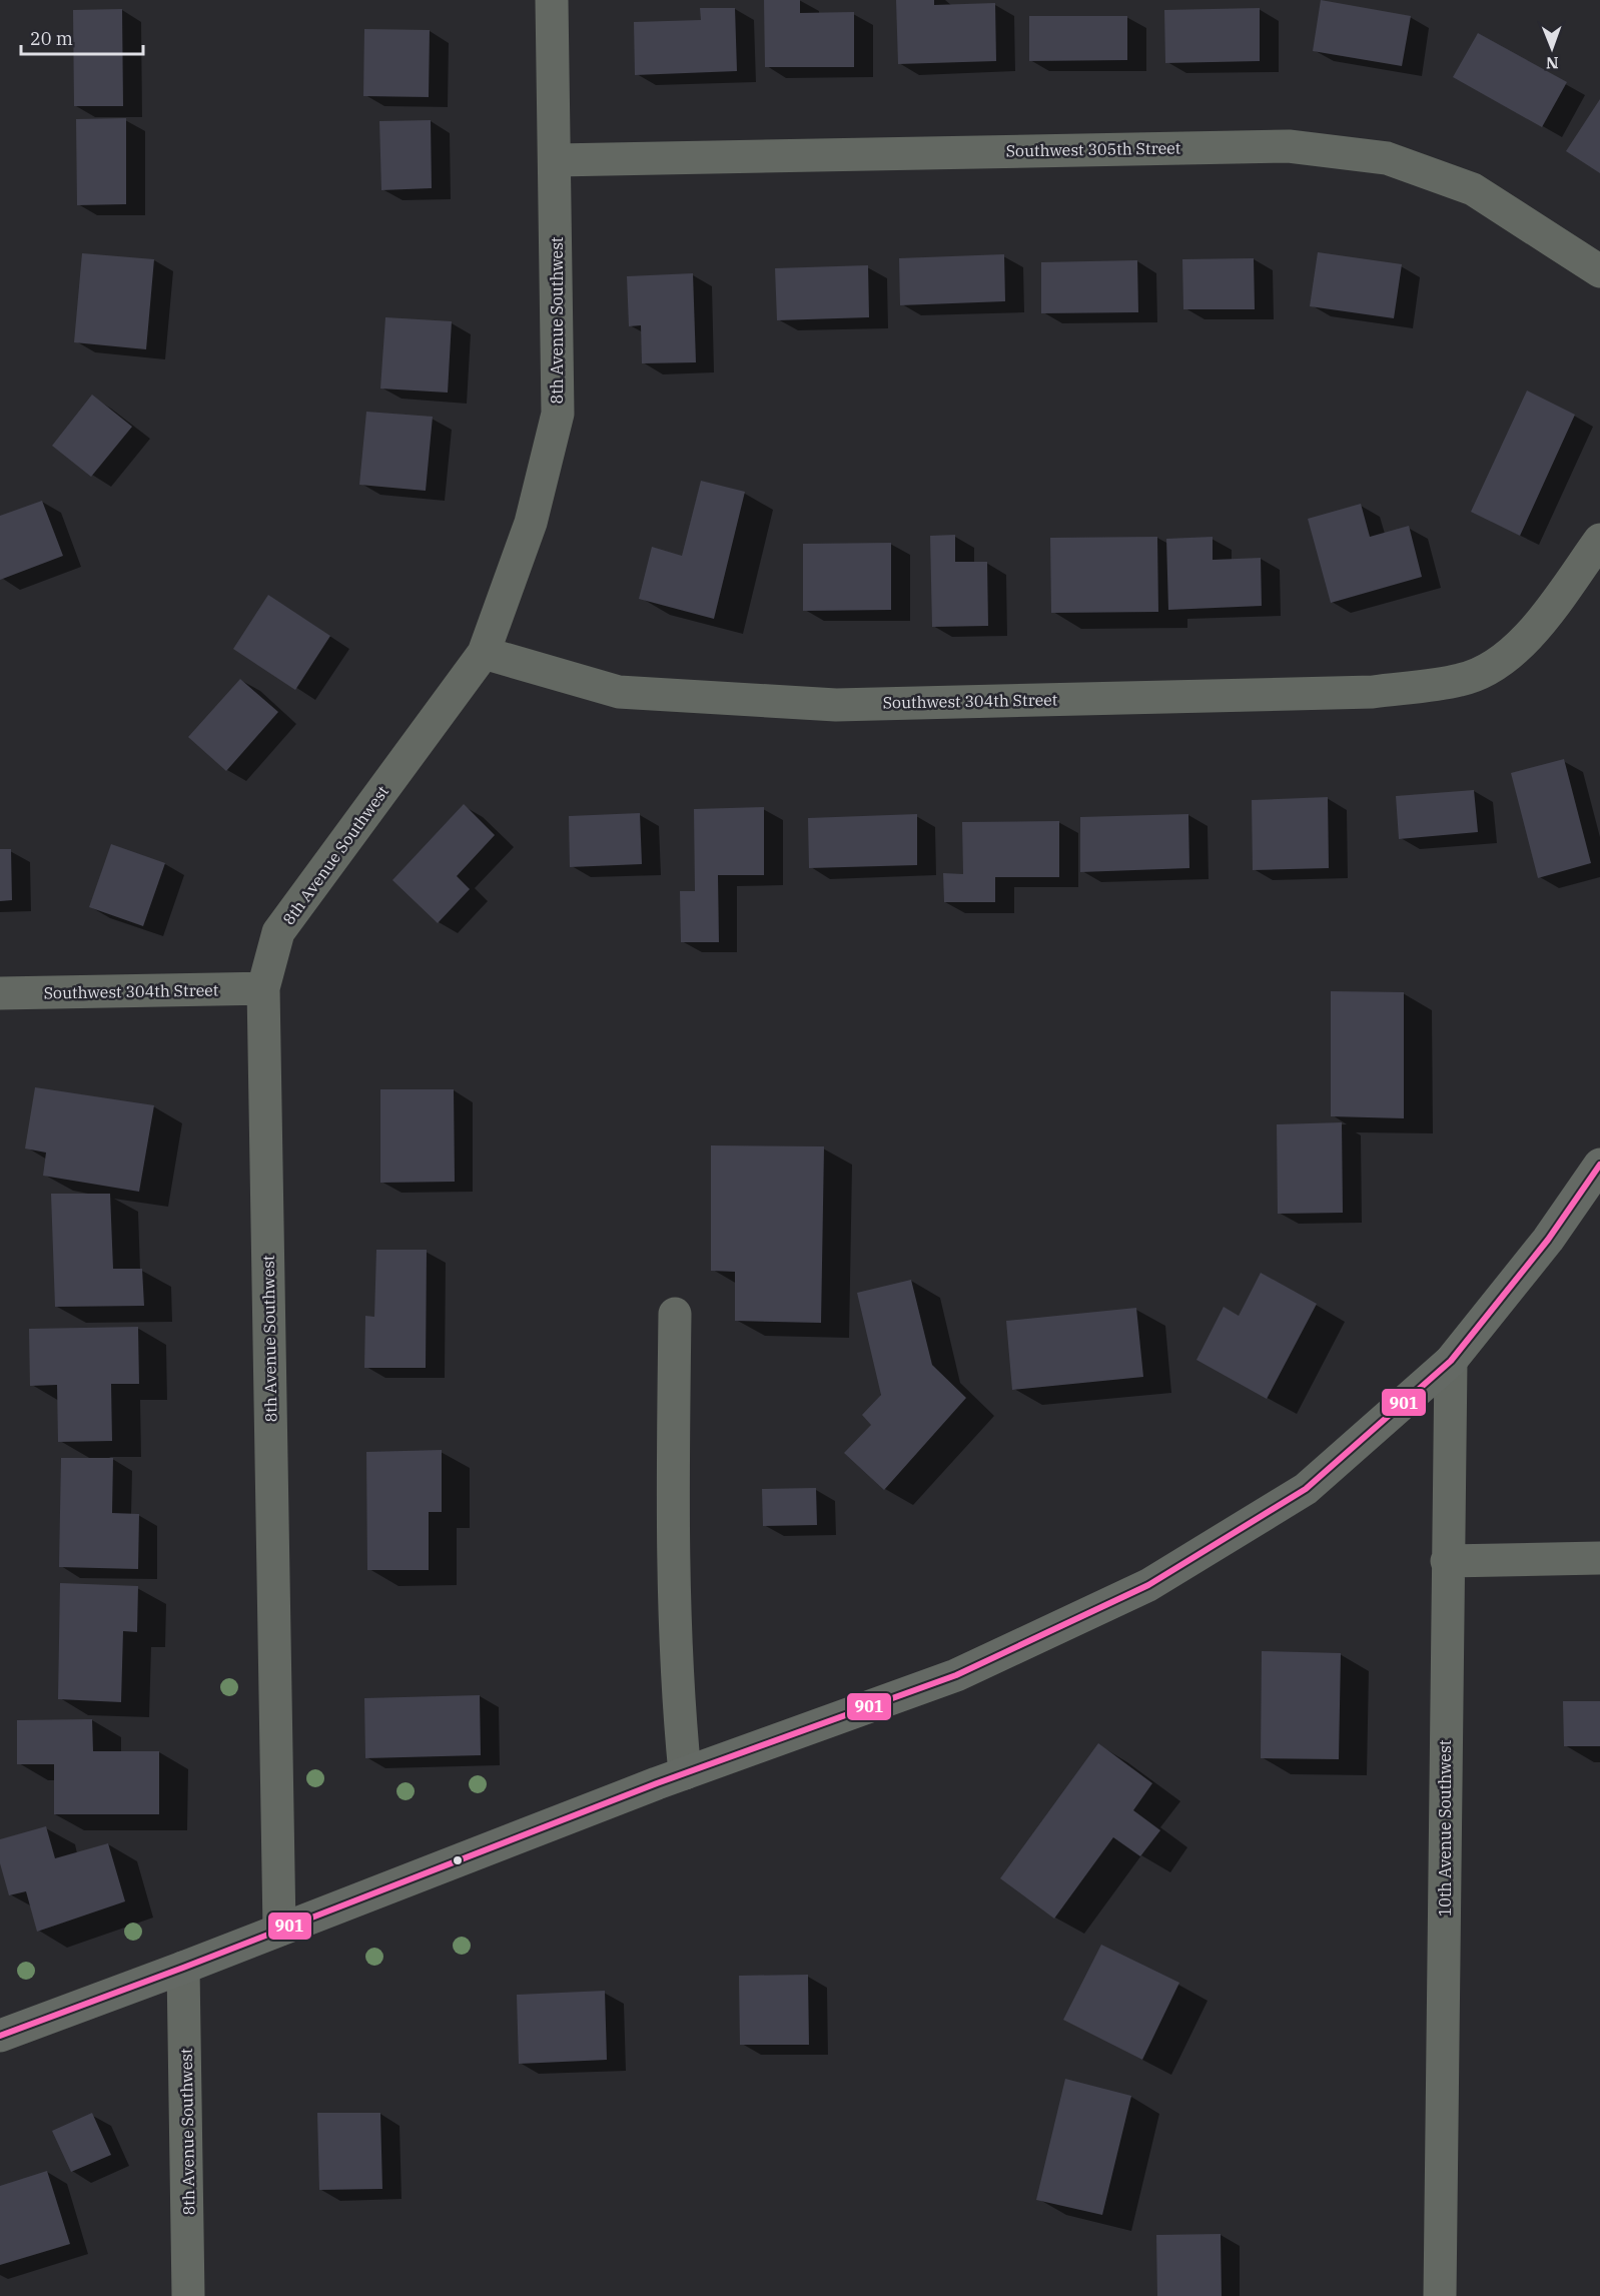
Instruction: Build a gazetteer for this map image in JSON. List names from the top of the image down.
{
  "streets": {
    "street": [
      "Southwest 305th Street",
      "8th Avenue Southwest",
      "Southwest 304th Street",
      "10th Avenue Southwest"
    ]
  },
  "crossings": [
    ["Southwest 305th Street", "8th Avenue Southwest"],
    ["8th Avenue Southwest", "Southwest 304th Street"]
  ],
  "lines": ["transit line 901"],
  "scale_bar": "20 m",
  "north": "bottom"
}
